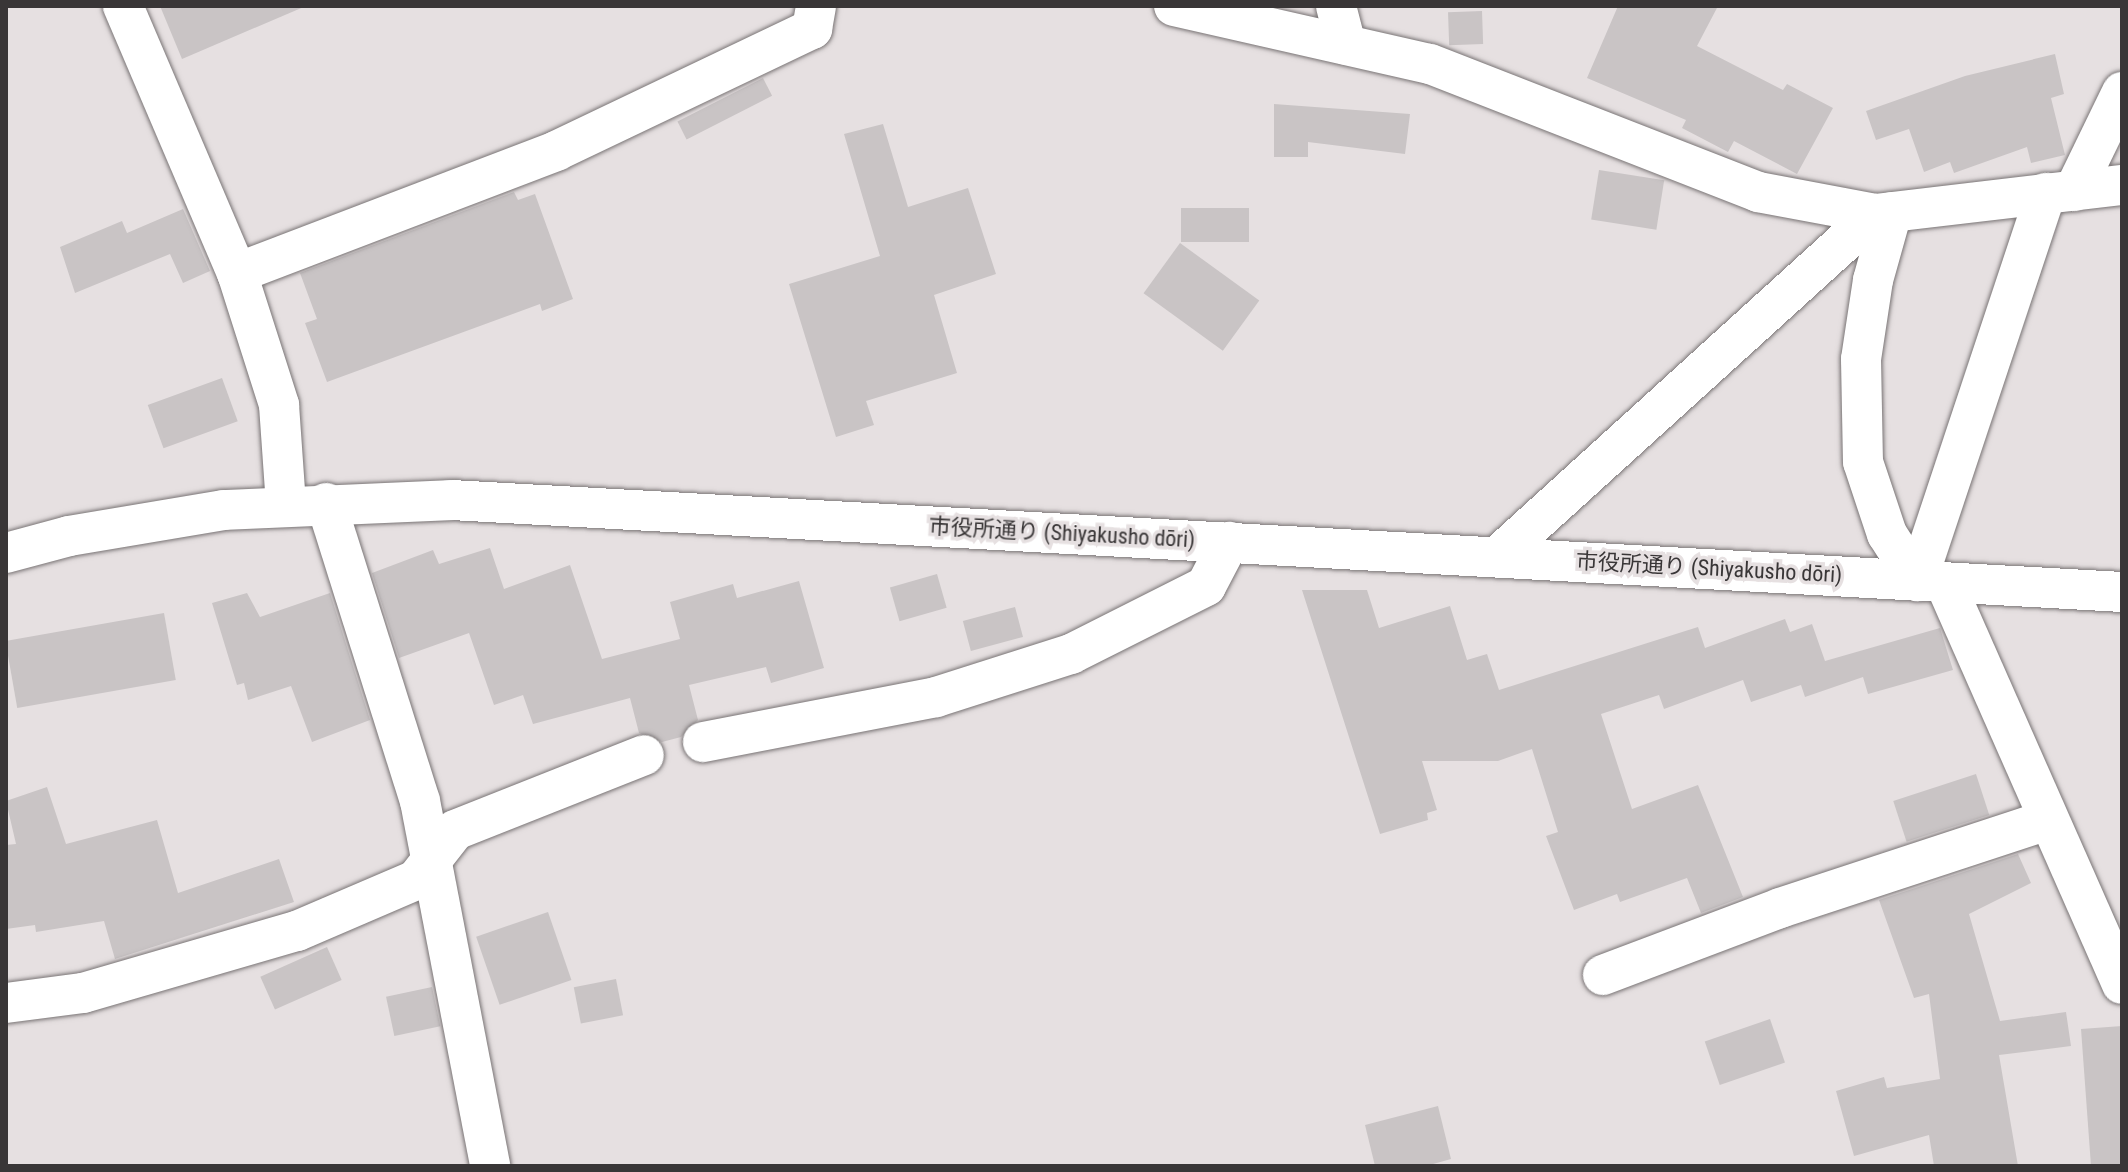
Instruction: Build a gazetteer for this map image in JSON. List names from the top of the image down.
{
  "streets": {
    "street": ["市役所通り (Shiyakusho dōri)"]
  }
}
